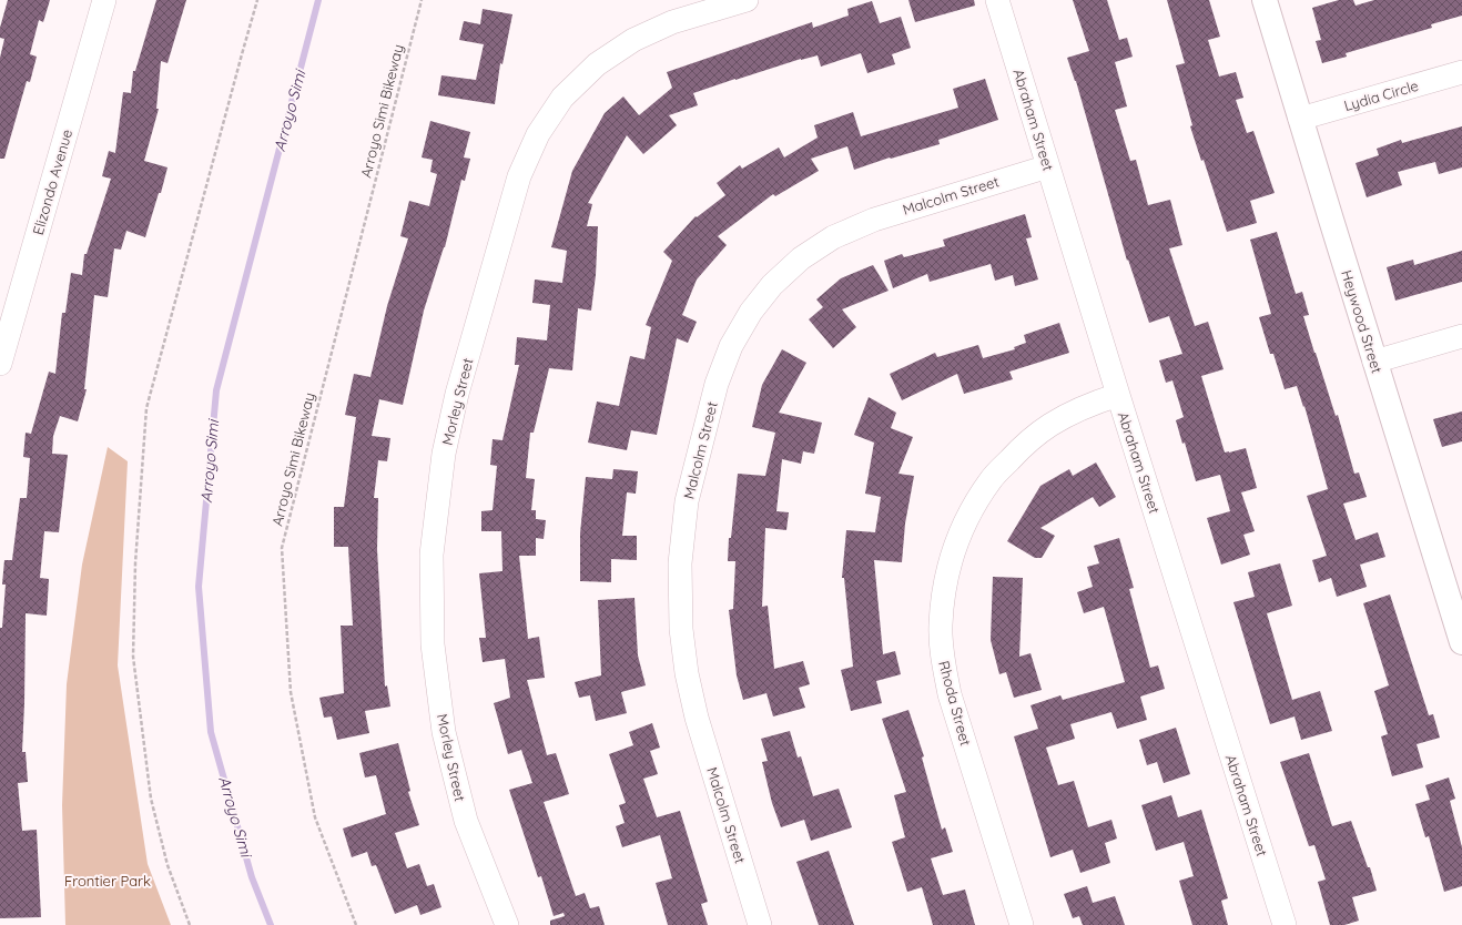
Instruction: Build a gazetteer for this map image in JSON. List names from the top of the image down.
{
  "streets": {
    "street": [
      "Lydia Circle",
      "Abraham Street",
      "Elizondo Avenue",
      "Malcolm Street",
      "Heywood Street",
      "Morley Street",
      "Rhoda Street"
    ],
    "path": ["Arroyo Simi Bikeway"]
  },
  "crossings": [
    ["Lydia Circle", "Heywood Street"],
    ["Abraham Street", "Malcolm Street"],
    ["Abraham Street", "Rhoda Street"]
  ],
  "water": ["Arroyo Simi"],
  "parks": ["Frontier Park"]
}
